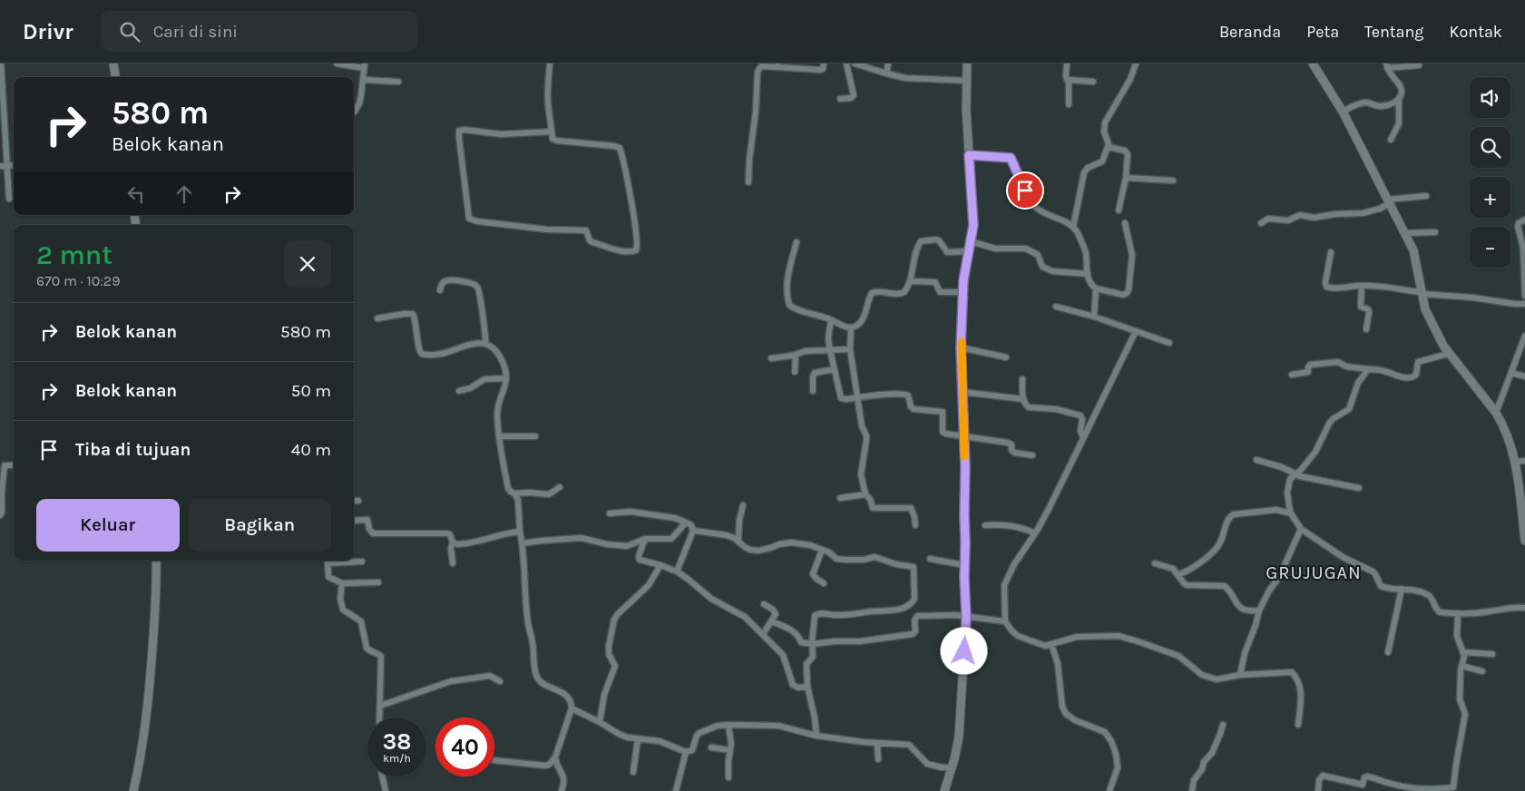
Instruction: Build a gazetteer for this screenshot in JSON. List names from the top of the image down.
{
  "districts": ["GRUJUGAN"],
  "page": {
    "header": "Drivr",
    "search": "Cari di sini",
    "nav": [
      "Beranda",
      "Peta",
      "Tentang",
      "Kontak"
    ],
    "map_buttons": ["+", "−"],
    "turn": ["580 m", "Belok kanan"],
    "heading": ["2 mnt", "670 m · 10:29"],
    "list": [
      {
        "name": "Belok kanan",
        "value": "580 m"
      },
      {
        "name": "Belok kanan",
        "value": "50 m"
      },
      {
        "name": "Tiba di tujuan",
        "value": "40 m"
      }
    ],
    "buttons": ["Keluar", "Bagikan"],
    "speed": "38 km/h",
    "limit": "40"
  }
}
